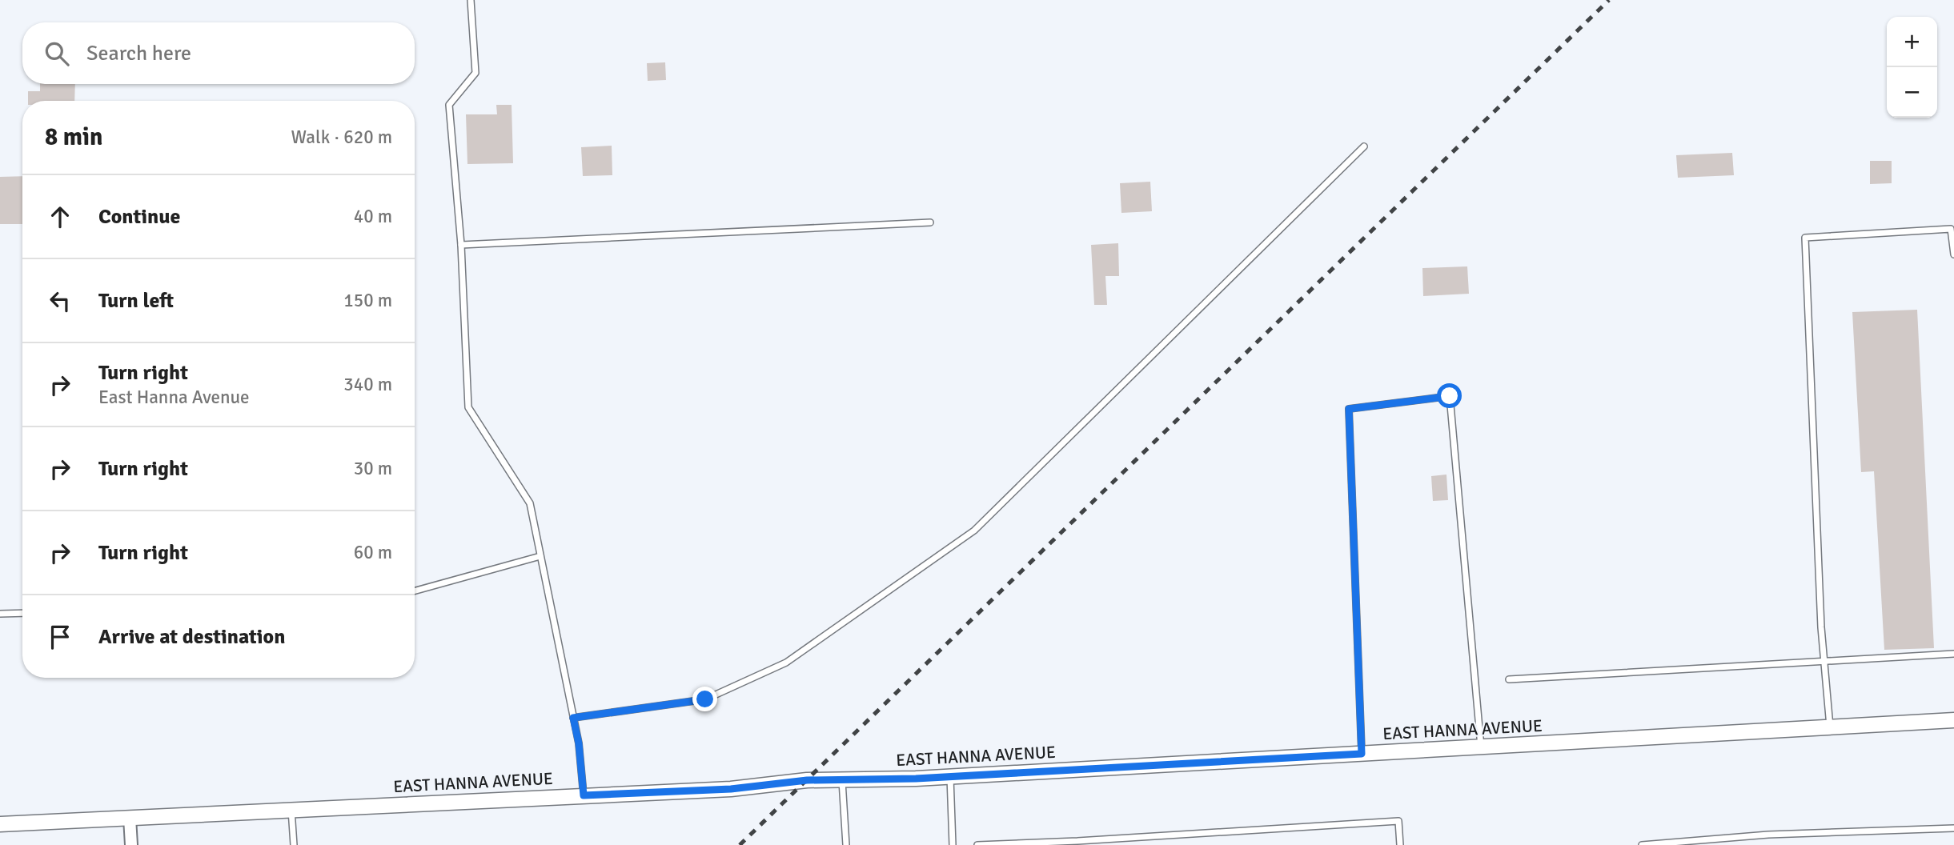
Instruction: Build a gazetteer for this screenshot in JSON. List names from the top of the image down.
{
  "streets": {
    "street": ["EAST HANNA AVENUE"]
  },
  "page": {
    "map_buttons": ["+", "−"],
    "search": "Search here",
    "heading": ["8 min", "Walk · 620 m"],
    "list": [
      ["Continue", "40 m"],
      ["Turn left", "150 m"],
      ["Turn right", "East Hanna Avenue", "340 m"],
      ["Turn right", "30 m"],
      ["Turn right", "60 m"],
      "Arrive at destination"
    ]
  }
}
